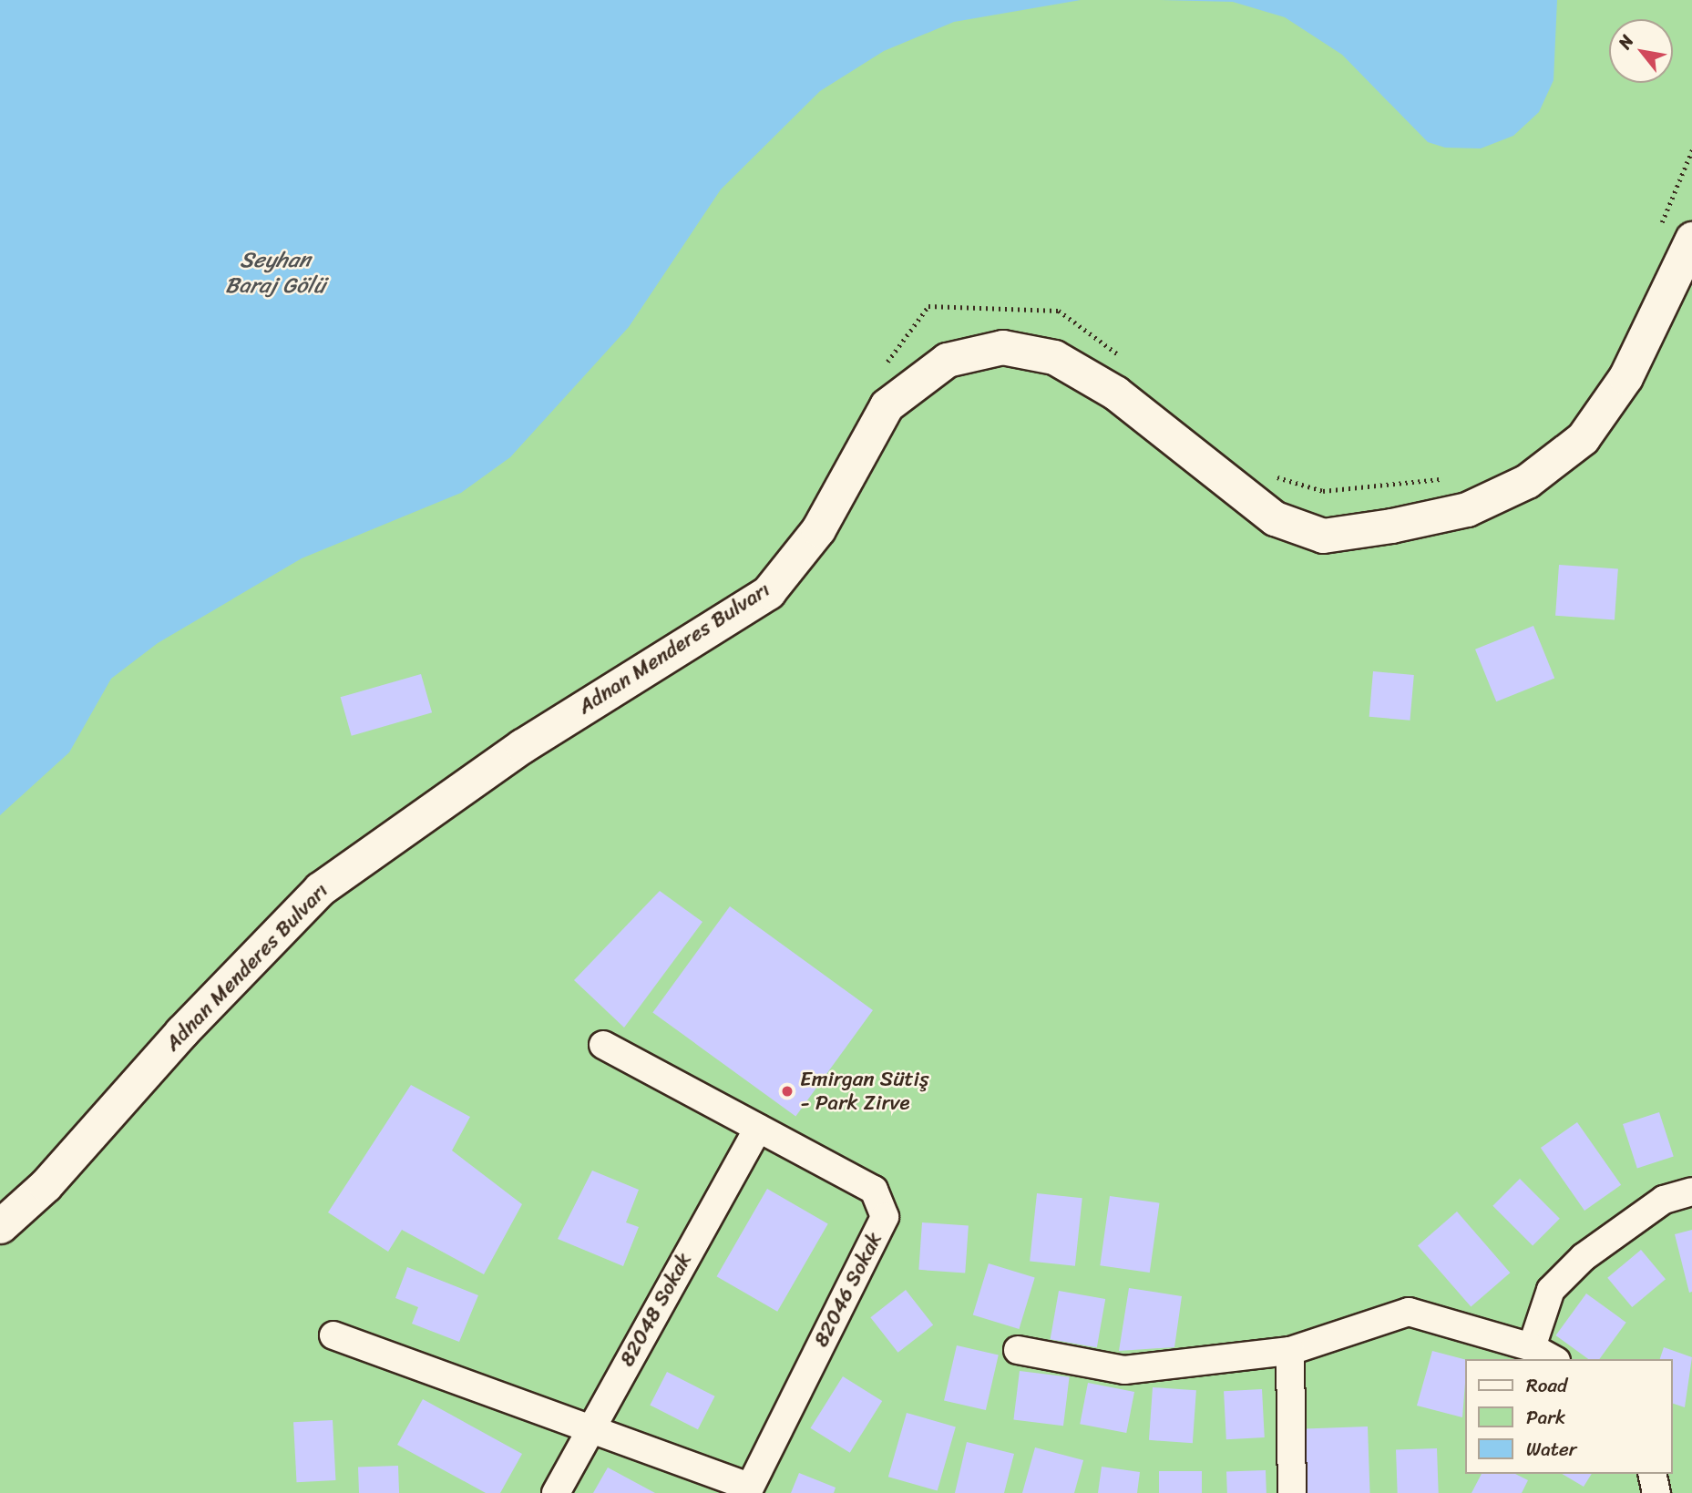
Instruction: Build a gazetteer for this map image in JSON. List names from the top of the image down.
{
  "streets": {
    "street": ["Adnan Menderes Bulvarı", "82046 Sokak", "82048 Sokak"]
  },
  "crossings": [
    ["82046 Sokak", "82048 Sokak"]
  ],
  "water": ["Seyhan Baraj Gölü"],
  "places": ["Emirgan Sütiş - Park Zirve"],
  "legend": ["Road", "Park", "Water"],
  "north": "top left"
}
